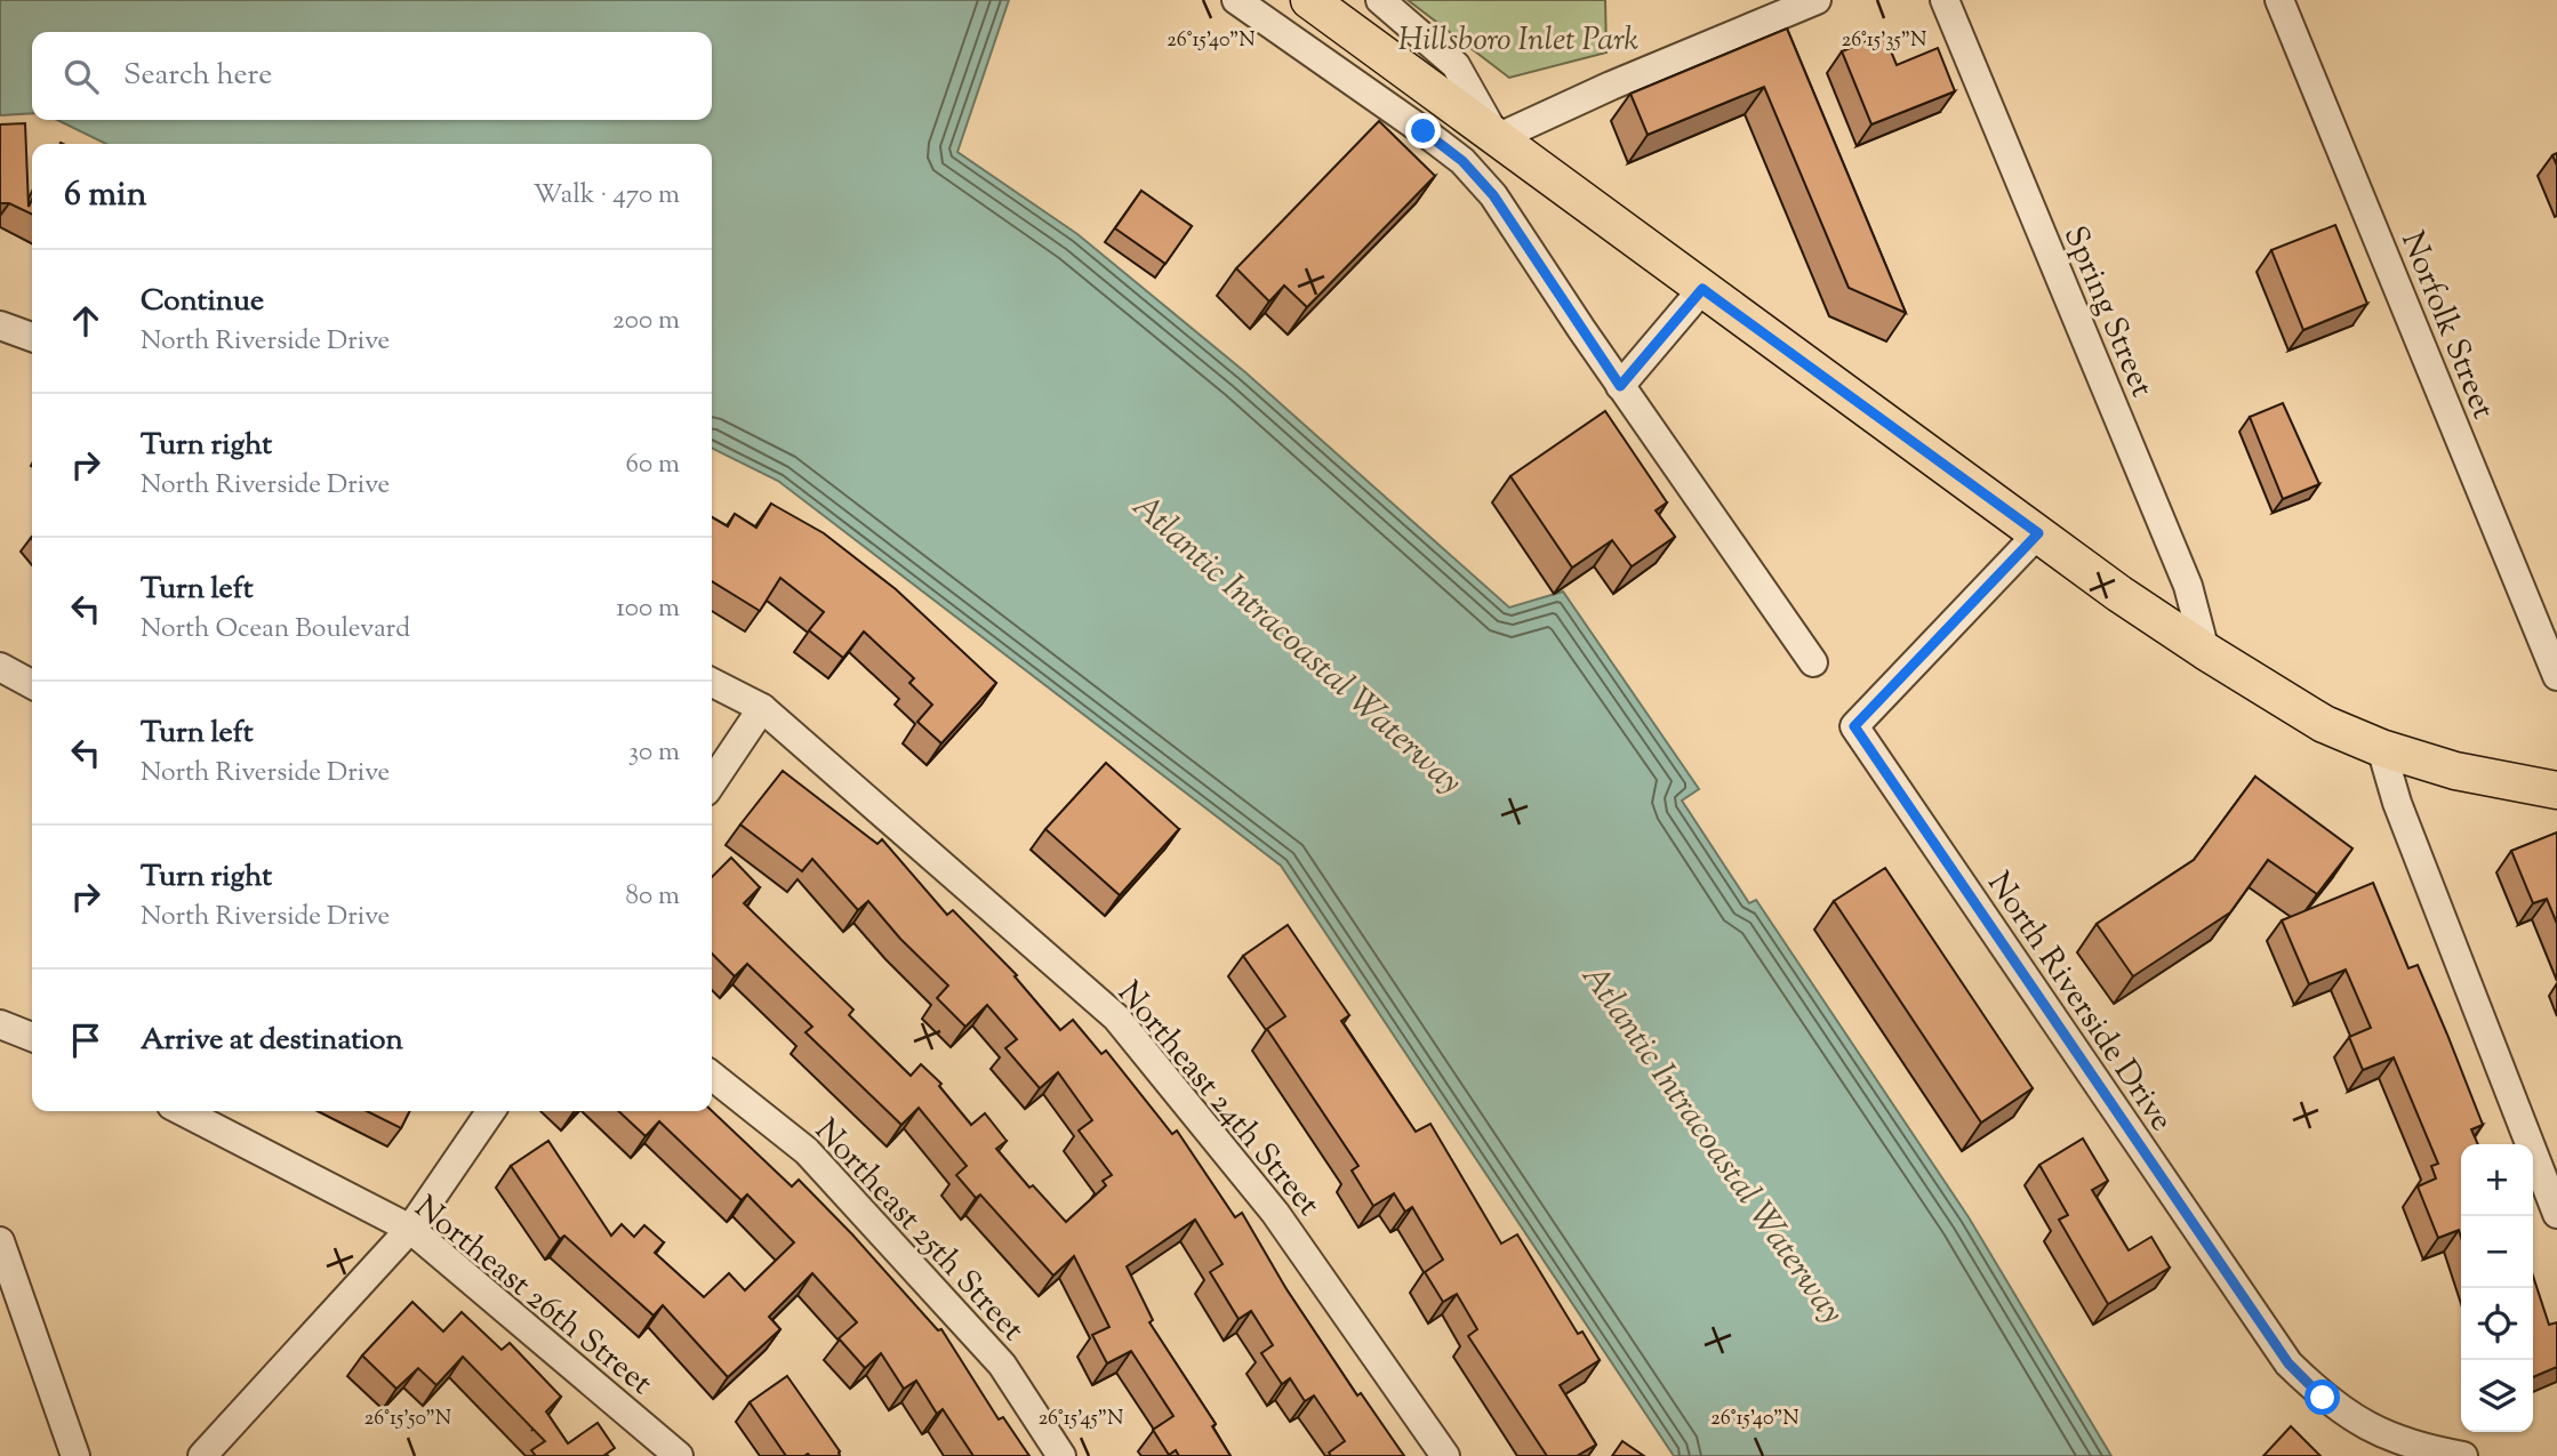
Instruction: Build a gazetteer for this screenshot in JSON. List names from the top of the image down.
{
  "streets": {
    "street": [
      "Spring Street",
      "Norfolk Street",
      "North Riverside Drive",
      "Northeast 24th Street",
      "Northeast 25th Street",
      "Northeast 26th Street"
    ]
  },
  "water": ["Atlantic Intracoastal Waterway"],
  "parks": ["Hillsboro Inlet Park"],
  "page": {
    "search": "Search here",
    "heading": ["6 min", "Walk · 470 m"],
    "list": [
      ["Continue", "North Riverside Drive", "200 m"],
      ["Turn right", "North Riverside Drive", "60 m"],
      ["Turn left", "North Ocean Boulevard", "100 m"],
      ["Turn left", "North Riverside Drive", "30 m"],
      ["Turn right", "North Riverside Drive", "80 m"],
      "Arrive at destination"
    ],
    "map_buttons": ["+", "−"]
  },
  "coordinates": [
    "26°15'40\"N",
    "26°15'35\"N",
    "26°15'50\"N",
    "26°15'45\"N"
  ]
}
